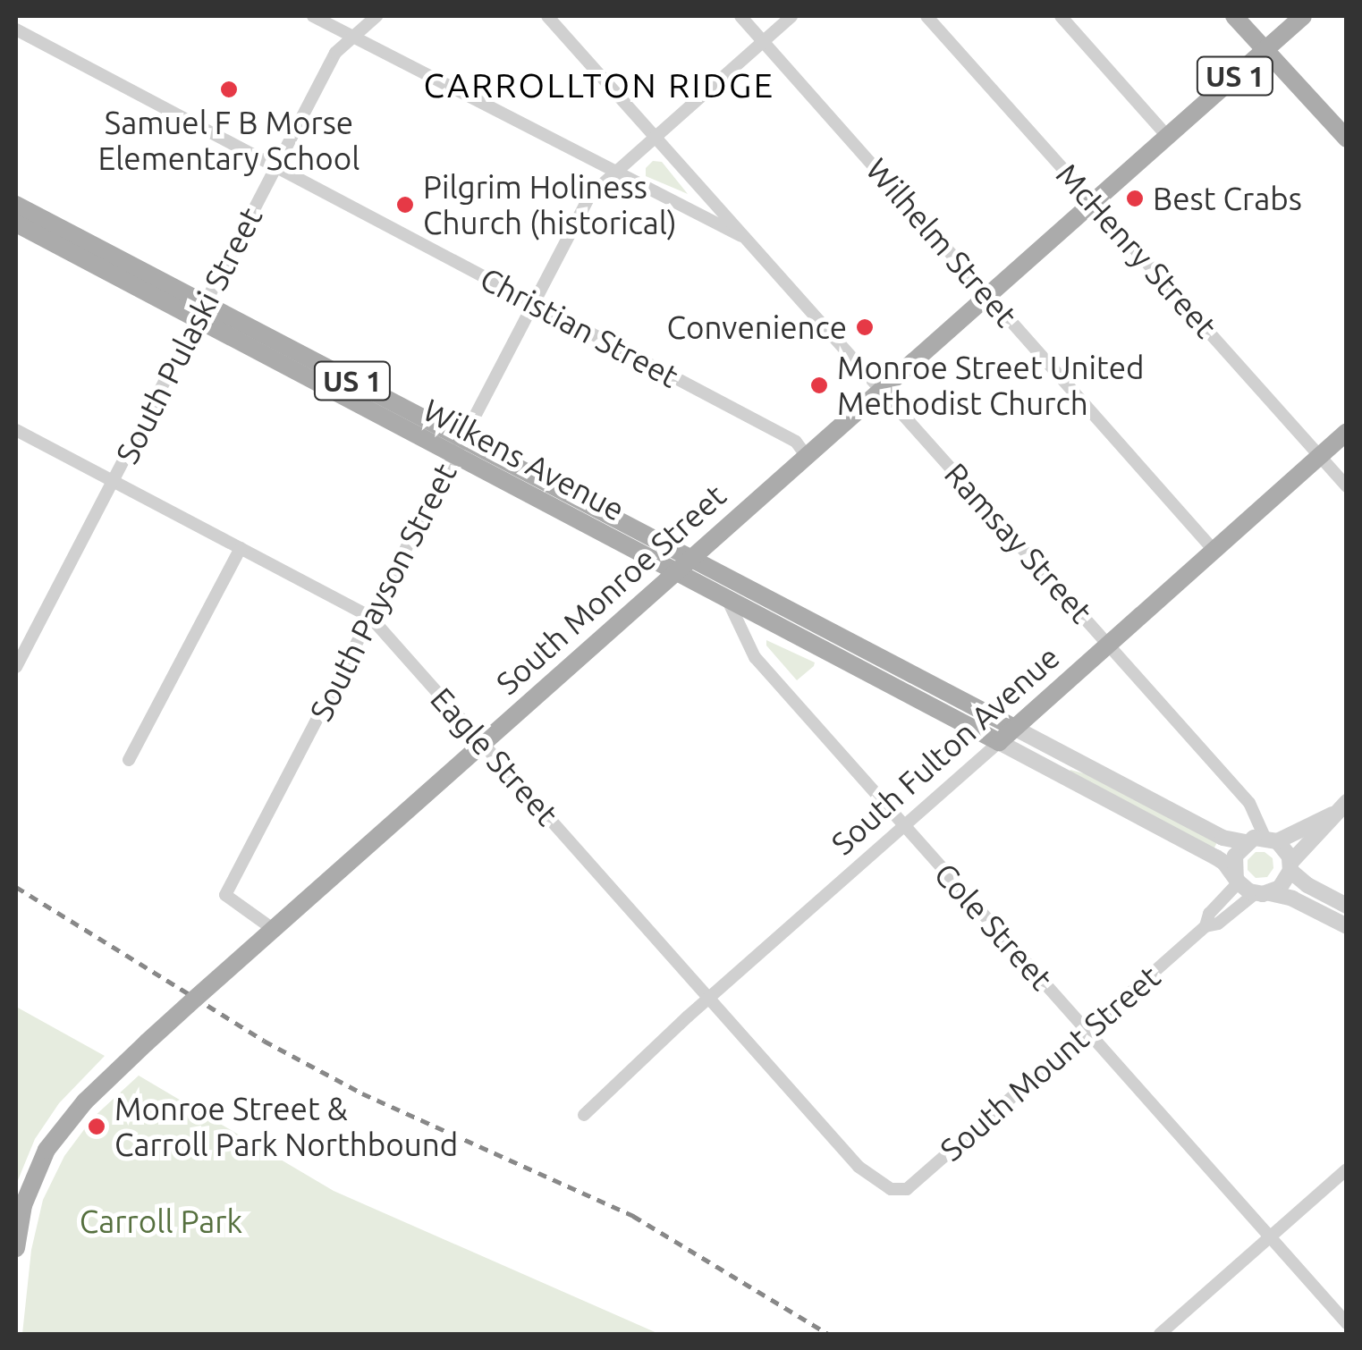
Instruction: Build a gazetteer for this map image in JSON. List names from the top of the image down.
{
  "streets": {
    "main road": [
      "US 1",
      "Wilkens Avenue",
      "South Monroe Street",
      "South Fulton Avenue"
    ],
    "street": [
      "Wilhelm Street",
      "McHenry Street",
      "Christian Street",
      "South Pulaski Street",
      "Ramsay Street",
      "South Payson Street",
      "Eagle Street",
      "Cole Street",
      "South Mount Street"
    ]
  },
  "crossings": [
    ["Wilhelm Street", "South Monroe Street"],
    ["Wilhelm Street", "South Payson Street"],
    ["Wilhelm Street", "South Fulton Avenue"],
    ["McHenry Street", "South Monroe Street"],
    ["McHenry Street", "South Fulton Avenue"],
    ["Christian Street", "South Pulaski Street"],
    ["Christian Street", "South Monroe Street"],
    ["Christian Street", "South Payson Street"],
    ["South Pulaski Street", "Wilkens Avenue"],
    ["South Pulaski Street", "Eagle Street"],
    ["Wilkens Avenue", "Ramsay Street"],
    ["Wilkens Avenue", "South Monroe Street"],
    ["Wilkens Avenue", "South Payson Street"],
    ["Wilkens Avenue", "South Fulton Avenue"],
    ["Wilkens Avenue", "Cole Street"],
    ["Wilkens Avenue", "South Mount Street"],
    ["Ramsay Street", "South Monroe Street"],
    ["Ramsay Street", "South Payson Street"],
    ["Ramsay Street", "South Fulton Avenue"],
    ["Ramsay Street", "South Mount Street"],
    ["South Monroe Street", "South Payson Street"],
    ["South Monroe Street", "Eagle Street"],
    ["South Payson Street", "Eagle Street"],
    ["South Fulton Avenue", "Eagle Street"],
    ["South Fulton Avenue", "Cole Street"],
    ["Eagle Street", "South Mount Street"],
    ["Cole Street", "South Mount Street"]
  ],
  "districts": ["CARROLLTON RIDGE"],
  "parks": ["Carroll Park"],
  "places": [
    "Samuel F B Morse Elementary School",
    "Best Crabs",
    "Pilgrim Holiness Church (historical)",
    "Convenience",
    "Monroe Street United Methodist Church",
    "Monroe Street & Carroll Park Northbound"
  ]
}
